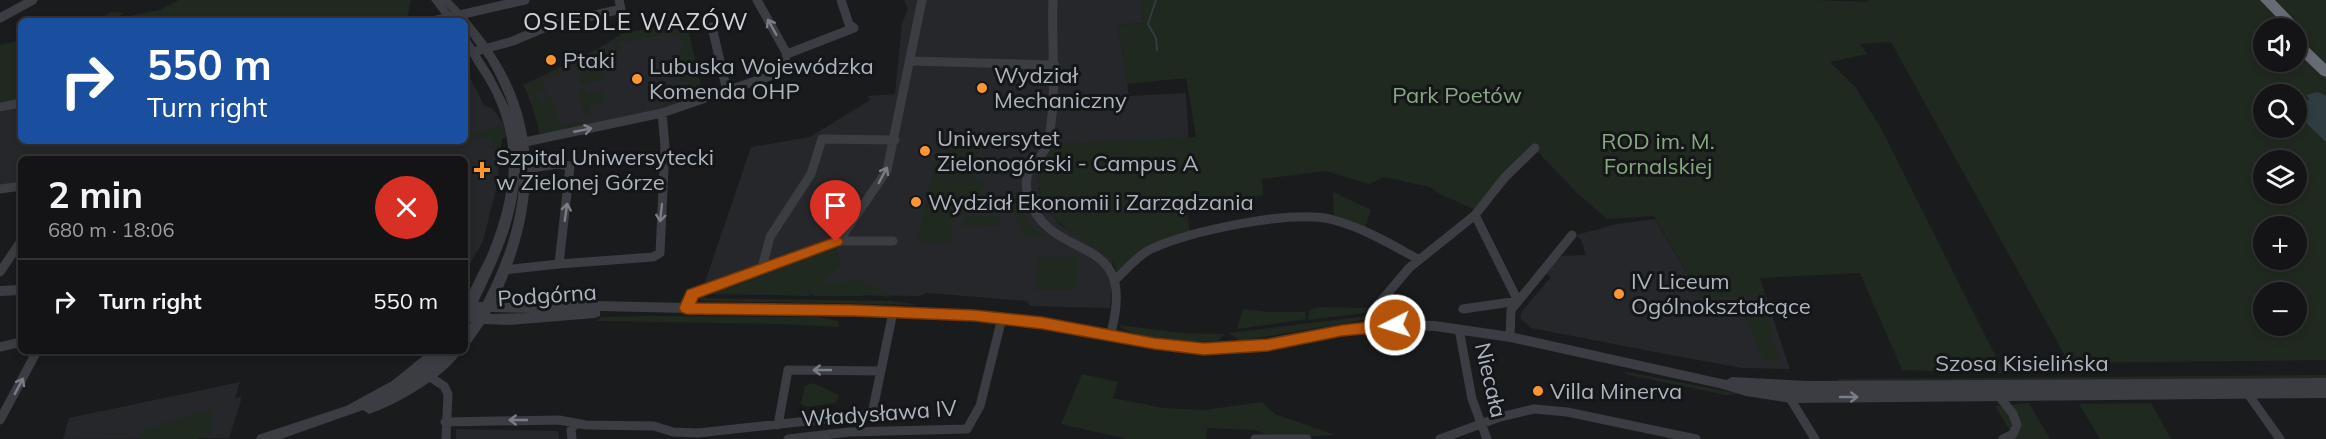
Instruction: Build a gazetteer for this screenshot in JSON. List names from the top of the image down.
{
  "streets": {
    "street": [
      "Podgórna",
      "Szosa Kisielińska",
      "Niecała",
      "Władysława IV"
    ]
  },
  "crossings": [
    ["Podgórna", "Szosa Kisielińska"],
    ["Podgórna", "Niecała"],
    ["Podgórna", "Władysława IV"],
    ["Szosa Kisielińska", "Niecała"]
  ],
  "districts": ["OSIEDLE WAZÓW"],
  "parks": ["Park Poetów", "ROD im. M. Fornalskiej"],
  "places": {
    "other": [
      "Ptaki",
      "Lubuska Wojewódzka Komenda OHP",
      "Wydział Mechaniczny",
      "Uniwersytet Zielonogórski - Campus A",
      "Wydział Ekonomii i Zarządzania",
      "IV Liceum Ogólnokształcące",
      "Villa Minerva"
    ],
    "health": ["Szpital Uniwersytecki w Zielonej Górze"]
  },
  "page": {
    "map_buttons": ["+", "−"],
    "turn": ["550 m", "Turn right"],
    "heading": ["2 min", "680 m · 18:06"],
    "list": [
      {
        "name": "Turn right",
        "value": "550 m"
      }
    ]
  }
}
